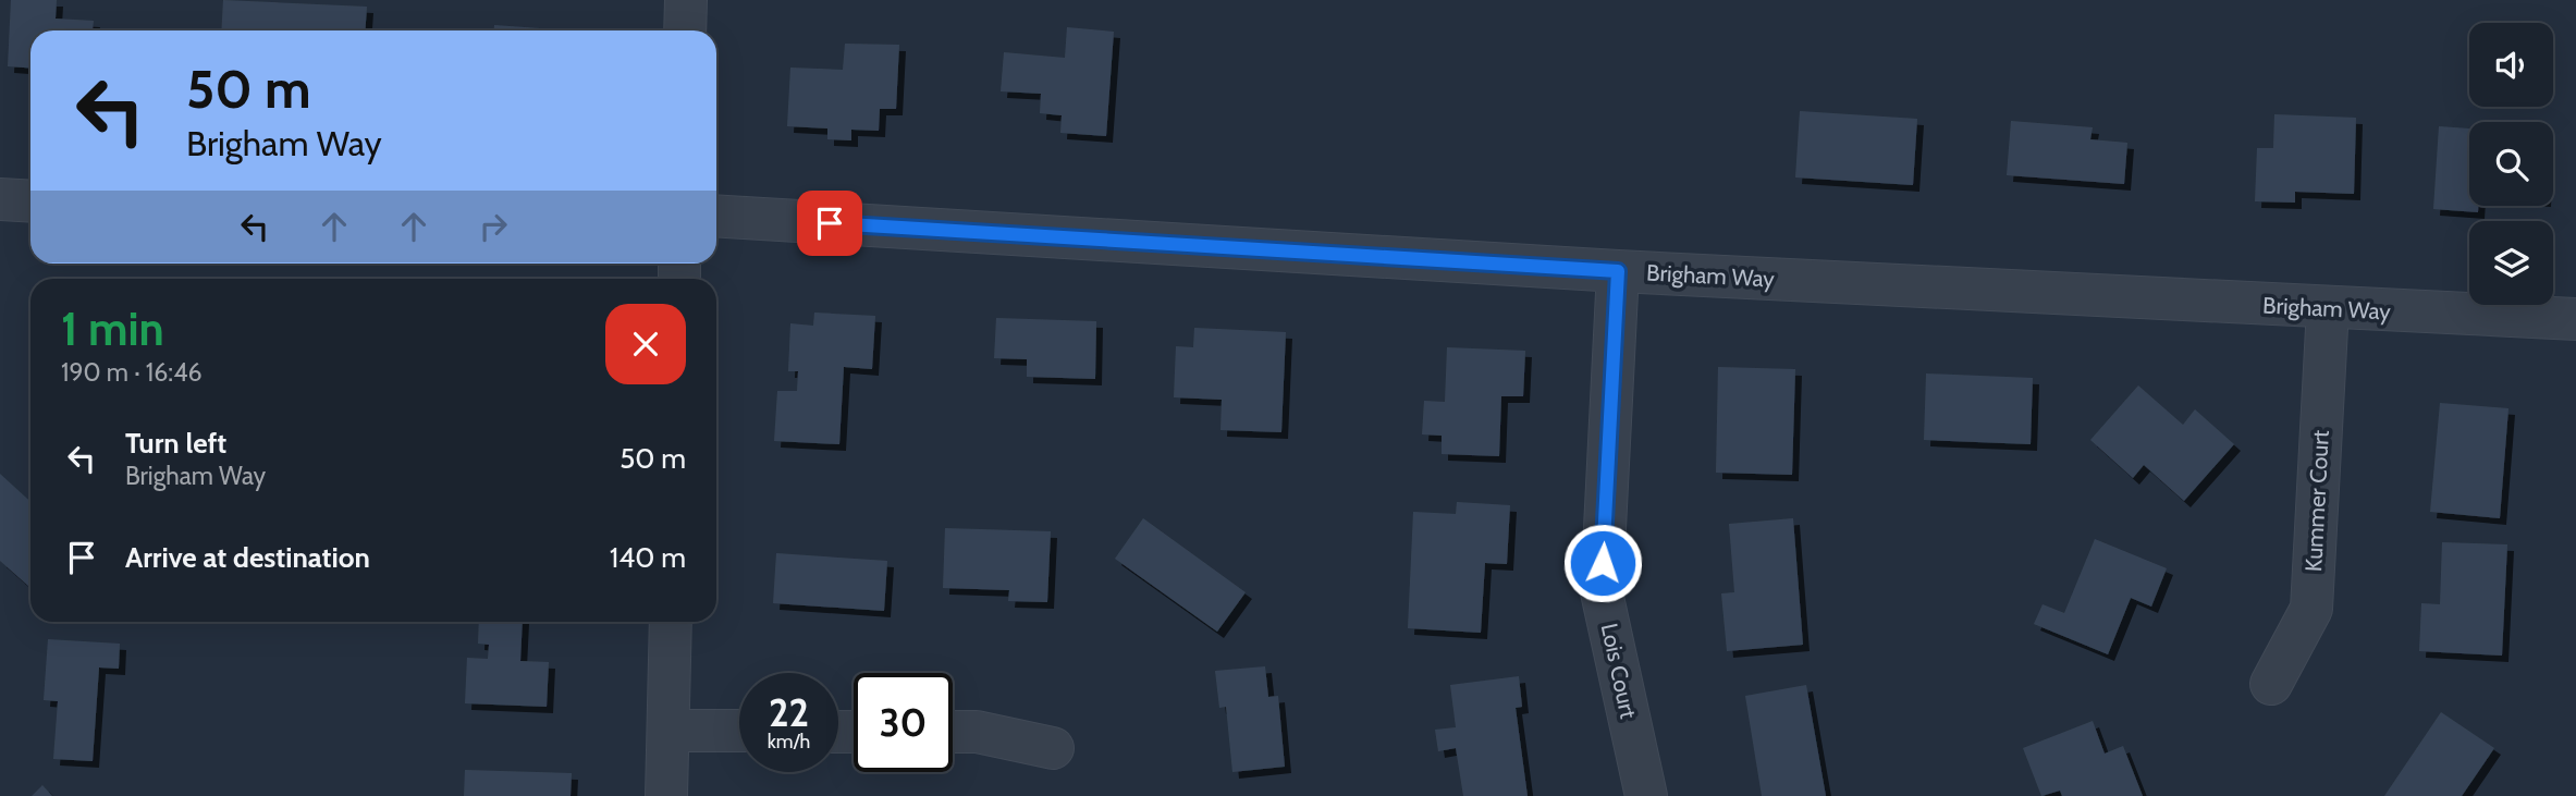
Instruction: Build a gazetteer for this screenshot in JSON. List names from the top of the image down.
{
  "streets": {
    "street": ["Brigham Way", "Kummer Court", "Lois Court"]
  },
  "crossings": [
    ["Brigham Way", "Kummer Court"],
    ["Brigham Way", "Lois Court"]
  ],
  "page": {
    "turn": ["50 m", "Brigham Way"],
    "heading": ["1 min", "190 m · 16:46"],
    "list": [
      {
        "name": "Turn left",
        "note": "Brigham Way",
        "value": "50 m"
      },
      {
        "name": "Arrive at destination",
        "value": "140 m"
      }
    ],
    "speed": "22 km/h",
    "limit": "30"
  }
}
